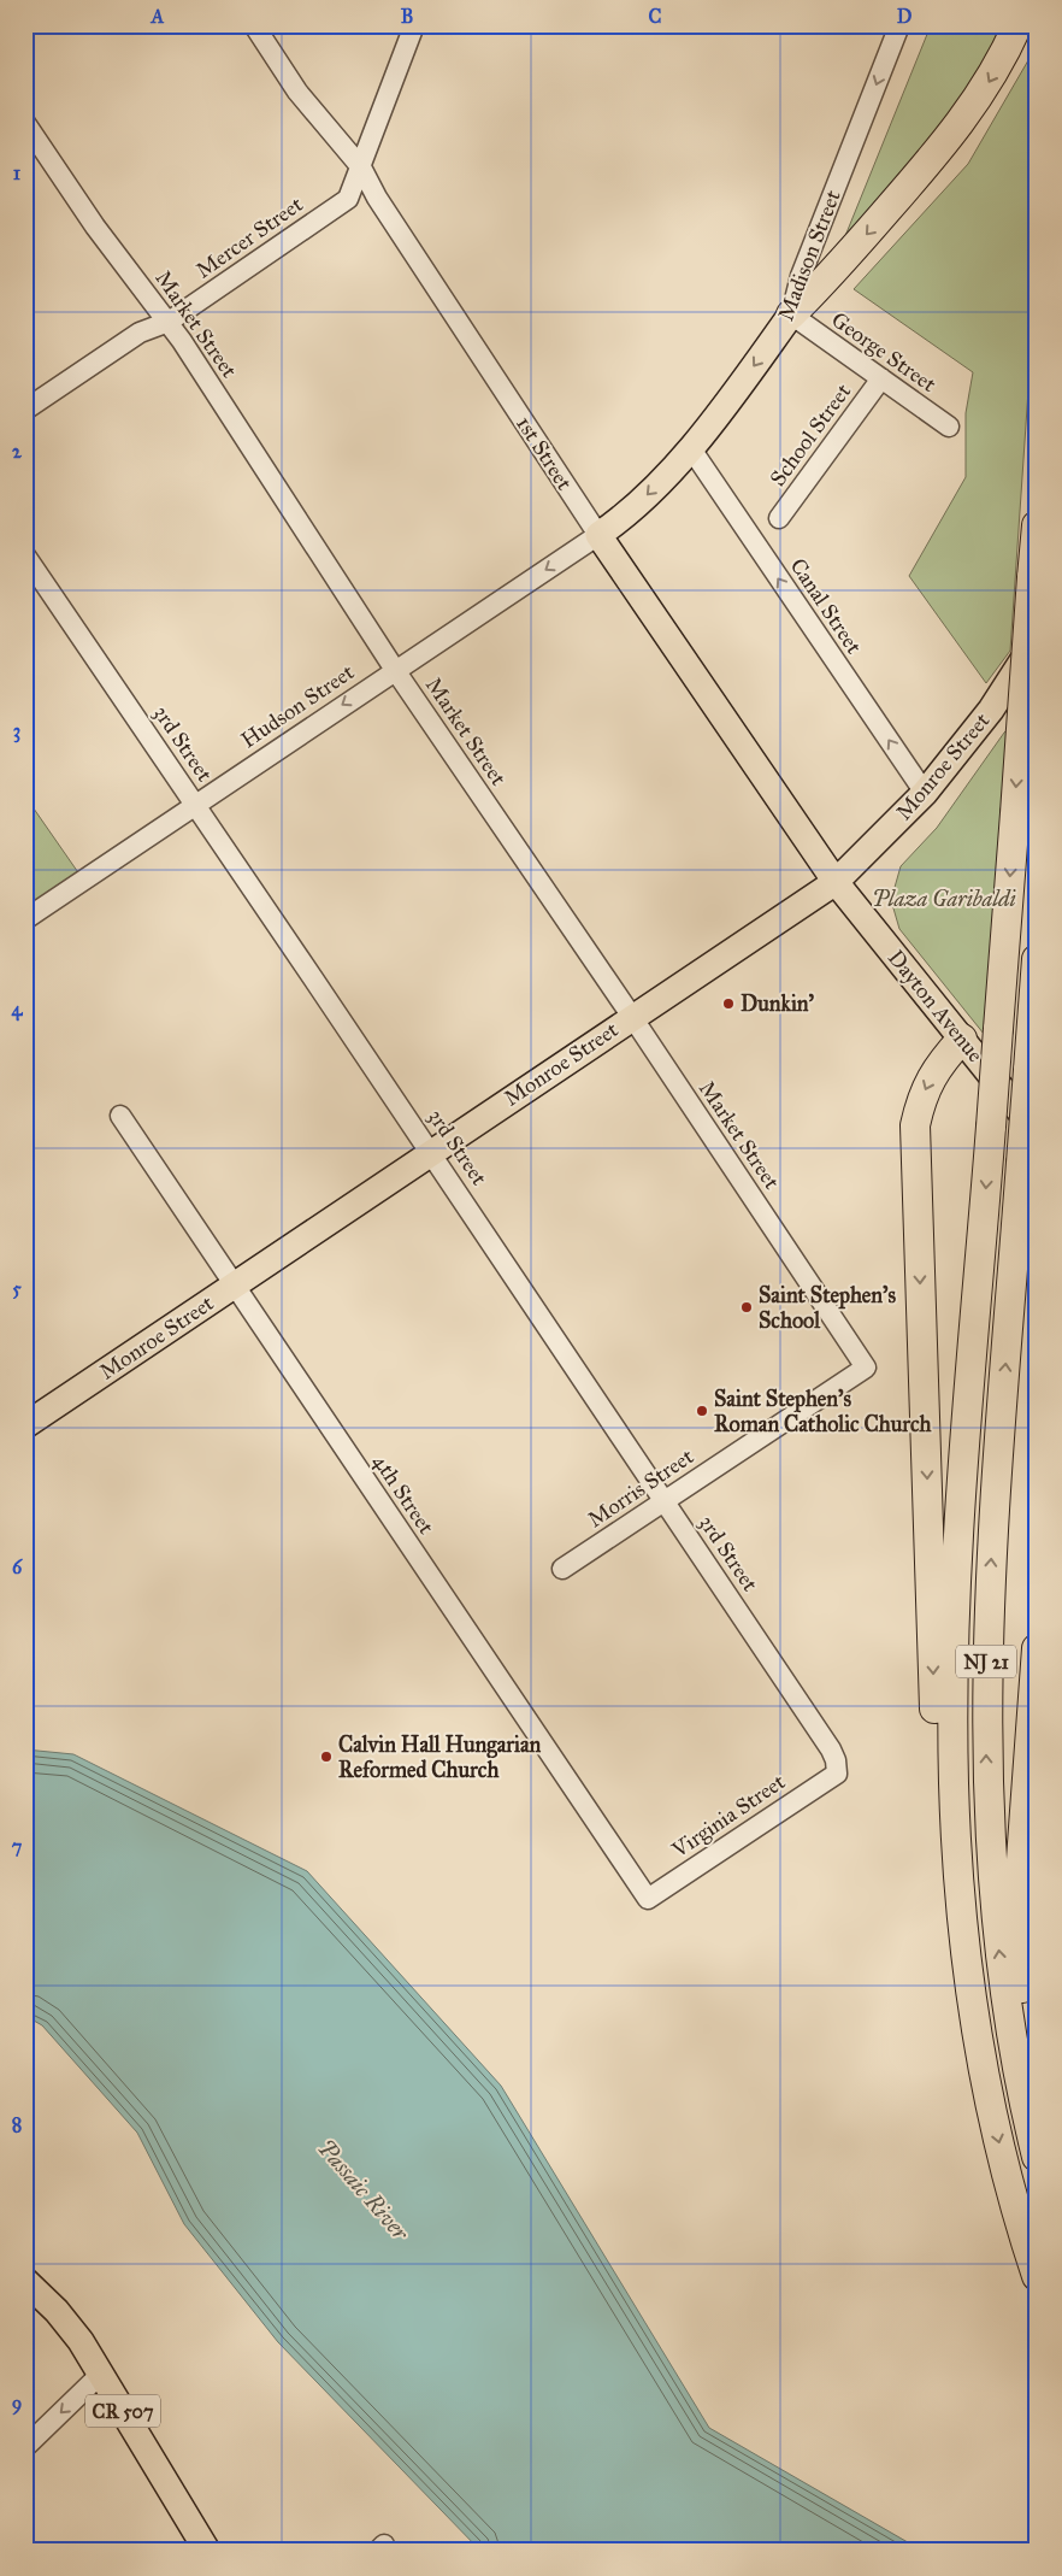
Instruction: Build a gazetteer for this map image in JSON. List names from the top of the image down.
{
  "streets": {
    "highway": ["NJ 21"],
    "main road": [
      "Madison Street",
      "1st Street",
      "Monroe Street",
      "Dayton Avenue",
      "CR 507"
    ],
    "street": [
      "Mercer Street",
      "Market Street",
      "George Street",
      "School Street",
      "Canal Street",
      "Hudson Street",
      "3rd Street",
      "Morris Street",
      "4th Street",
      "Virginia Street"
    ]
  },
  "crossings": [
    ["Mercer Street", "Market Street"],
    ["Mercer Street", "1st Street"],
    ["Madison Street", "George Street"],
    ["Madison Street", "1st Street"],
    ["Madison Street", "Canal Street"],
    ["Madison Street", "Hudson Street"],
    ["Market Street", "Hudson Street"],
    ["Market Street", "Monroe Street"],
    ["Market Street", "Morris Street"],
    ["George Street", "School Street"],
    ["1st Street", "Hudson Street"],
    ["1st Street", "Monroe Street"],
    ["1st Street", "Dayton Avenue"],
    ["Canal Street", "Monroe Street"],
    ["Hudson Street", "3rd Street"],
    ["3rd Street", "Monroe Street"],
    ["3rd Street", "Morris Street"],
    ["3rd Street", "Virginia Street"],
    ["Monroe Street", "Dayton Avenue"],
    ["Monroe Street", "4th Street"],
    ["4th Street", "Virginia Street"]
  ],
  "one_way": ["Madison Street", "Canal Street", "Hudson Street"],
  "water": ["Passaic River"],
  "parks": ["Plaza Garibaldi"],
  "places": [
    "Dunkin'",
    "Saint Stephen's School",
    "Saint Stephen's Roman Catholic Church",
    "Calvin Hall Hungarian Reformed Church"
  ],
  "grid": {
    "columns": [
      "A",
      "B",
      "C",
      "D"
    ],
    "rows": [
      "1",
      "2",
      "3",
      "4",
      "5",
      "6",
      "7",
      "8",
      "9"
    ]
  }
}
